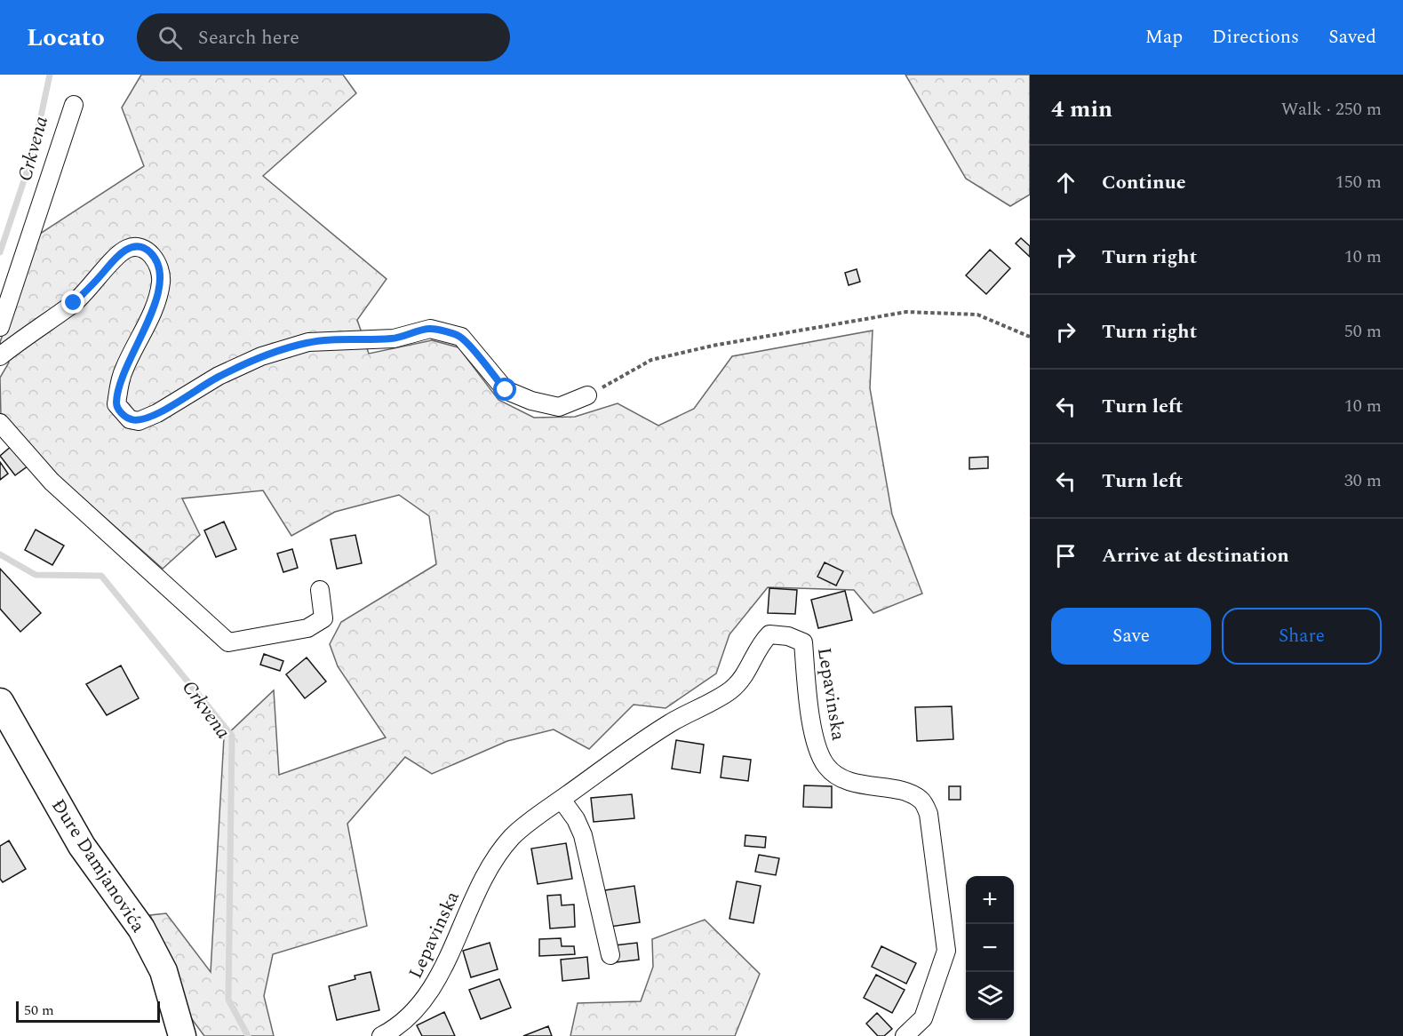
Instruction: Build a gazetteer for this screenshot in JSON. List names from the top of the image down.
{
  "streets": {
    "main road": ["Đure Damjanovića"],
    "street": ["Lepavinska"]
  },
  "water": ["Crkvena"],
  "scale_bar": "50 m",
  "page": {
    "header": "Locato",
    "search": "Search here",
    "nav": ["Map", "Directions", "Saved"],
    "heading": ["4 min", "Walk · 250 m"],
    "list": [
      ["Continue", "150 m"],
      ["Turn right", "10 m"],
      ["Turn right", "50 m"],
      ["Turn left", "10 m"],
      ["Turn left", "30 m"],
      "Arrive at destination"
    ],
    "buttons": ["Save", "Share"],
    "map_buttons": ["+", "−"],
    "scale": "50 m"
  }
}
